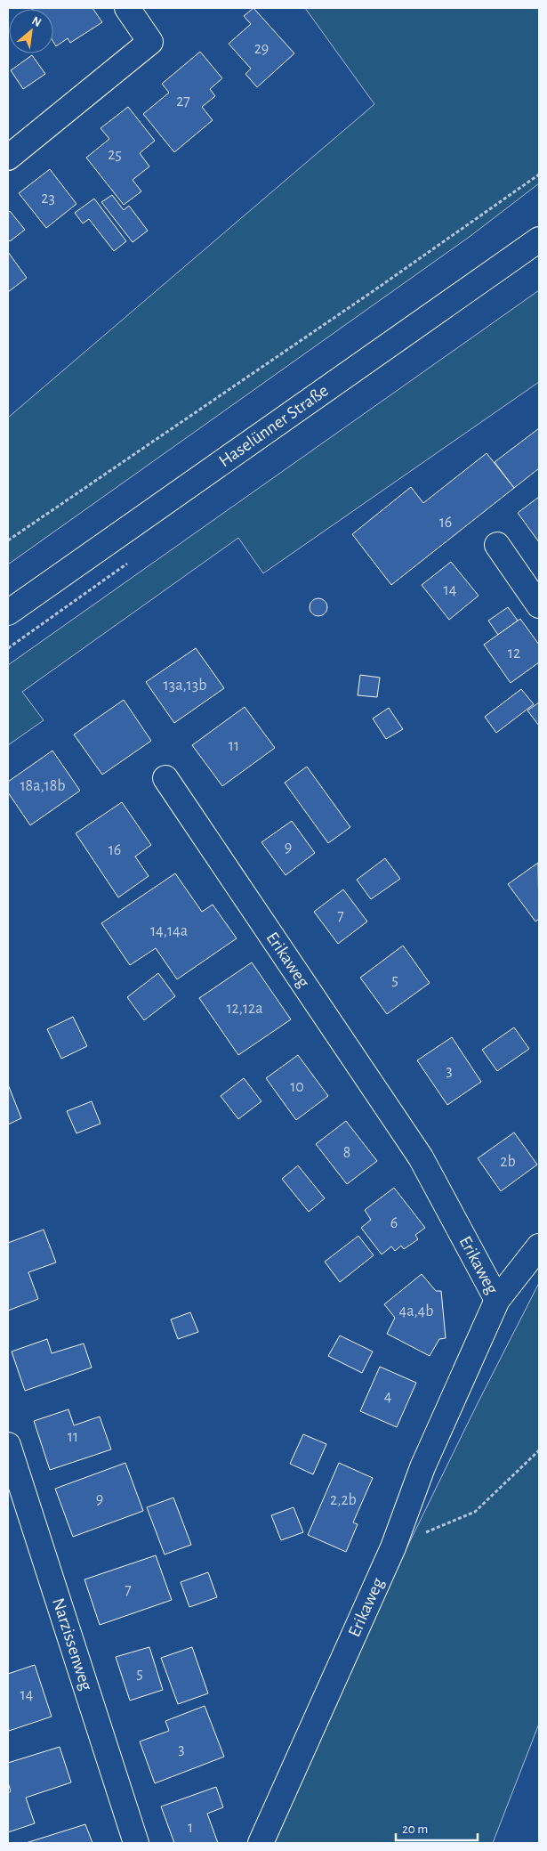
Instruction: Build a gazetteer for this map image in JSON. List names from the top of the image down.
{
  "streets": {
    "street": ["Haselünner Straße", "Erikaweg", "Narzissenweg"]
  },
  "house_numbers": [
    "29",
    "27",
    "25",
    "23",
    "16",
    "14",
    "12",
    "13a,13b",
    "11",
    "18a,18b",
    "9",
    "16",
    "7",
    "14,14a",
    "5",
    "12,12a",
    "3",
    "10",
    "8",
    "2b",
    "6",
    "4a,4b",
    "4",
    "11",
    "9",
    "2,2b",
    "7",
    "5",
    "14",
    "3",
    "1"
  ],
  "scale_bar": "20 m",
  "north": "top right"
}
